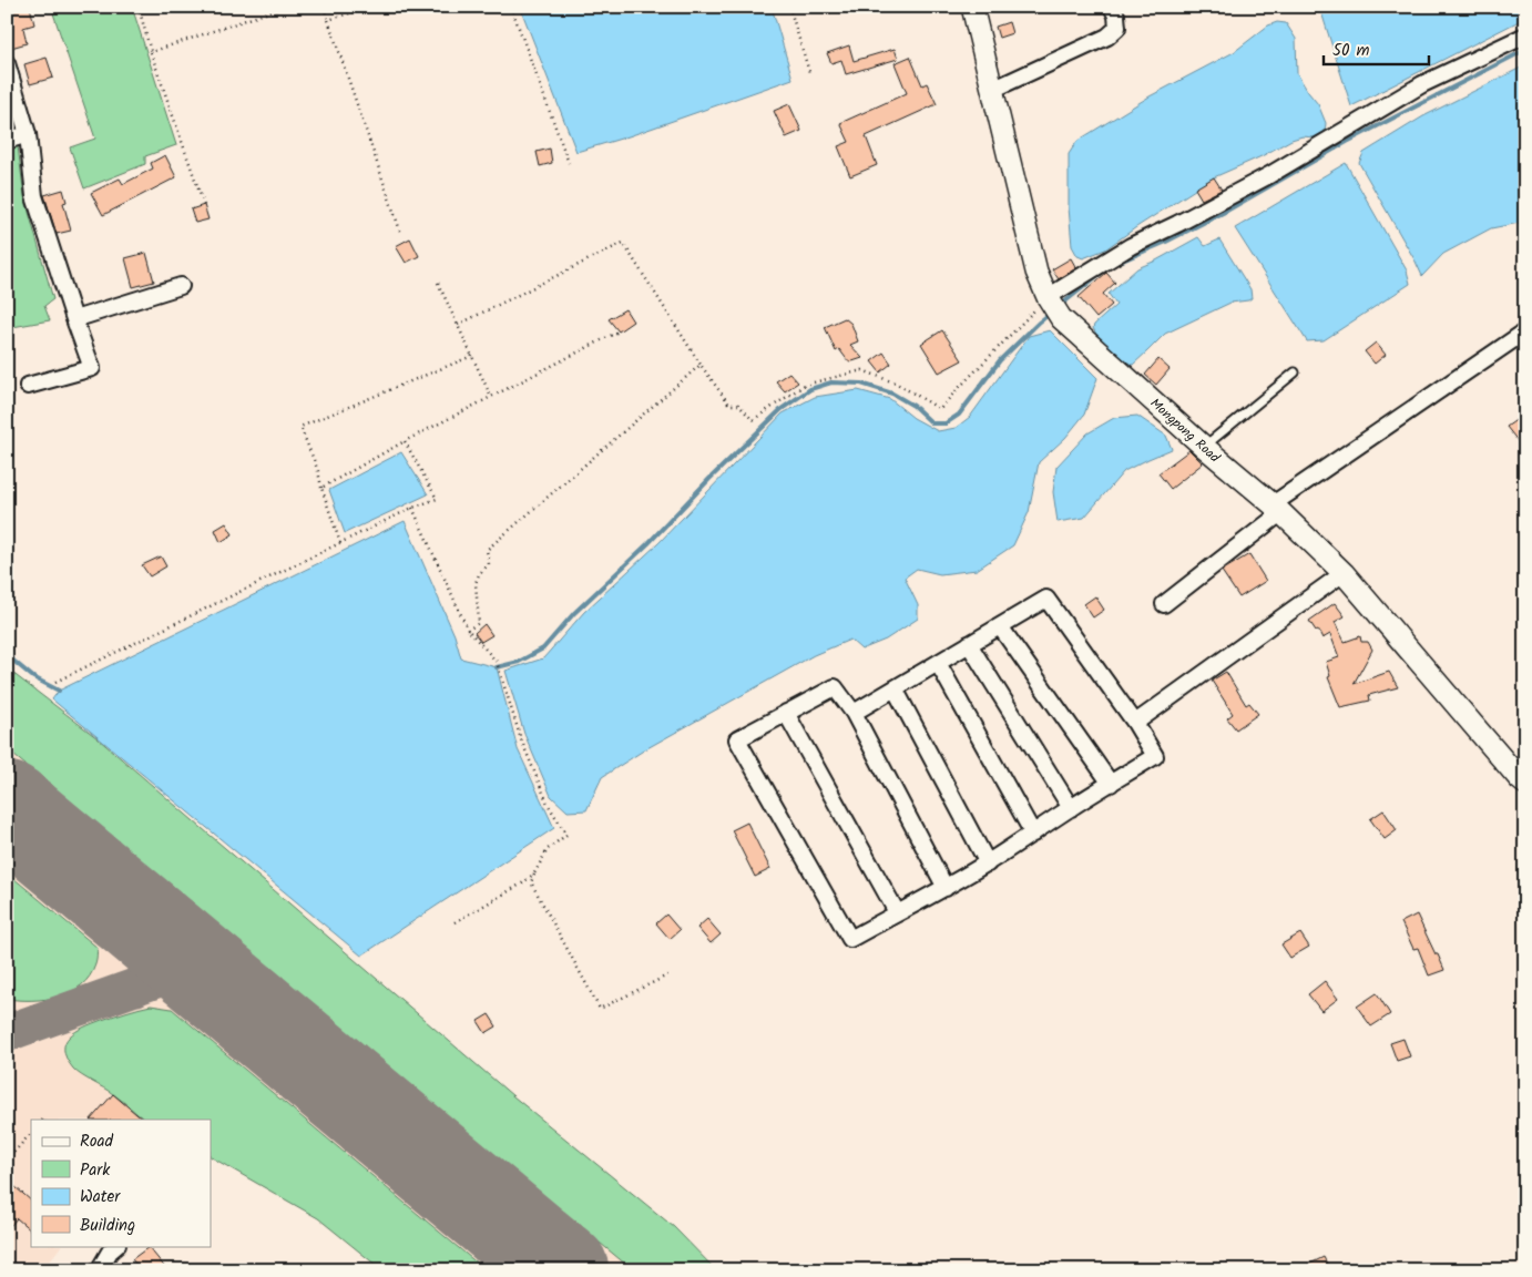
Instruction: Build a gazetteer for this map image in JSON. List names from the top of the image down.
{
  "streets": {
    "main road": ["Mongpong Road"]
  },
  "legend": [
    "Road",
    "Park",
    "Water",
    "Building"
  ],
  "scale_bar": "50 m"
}
